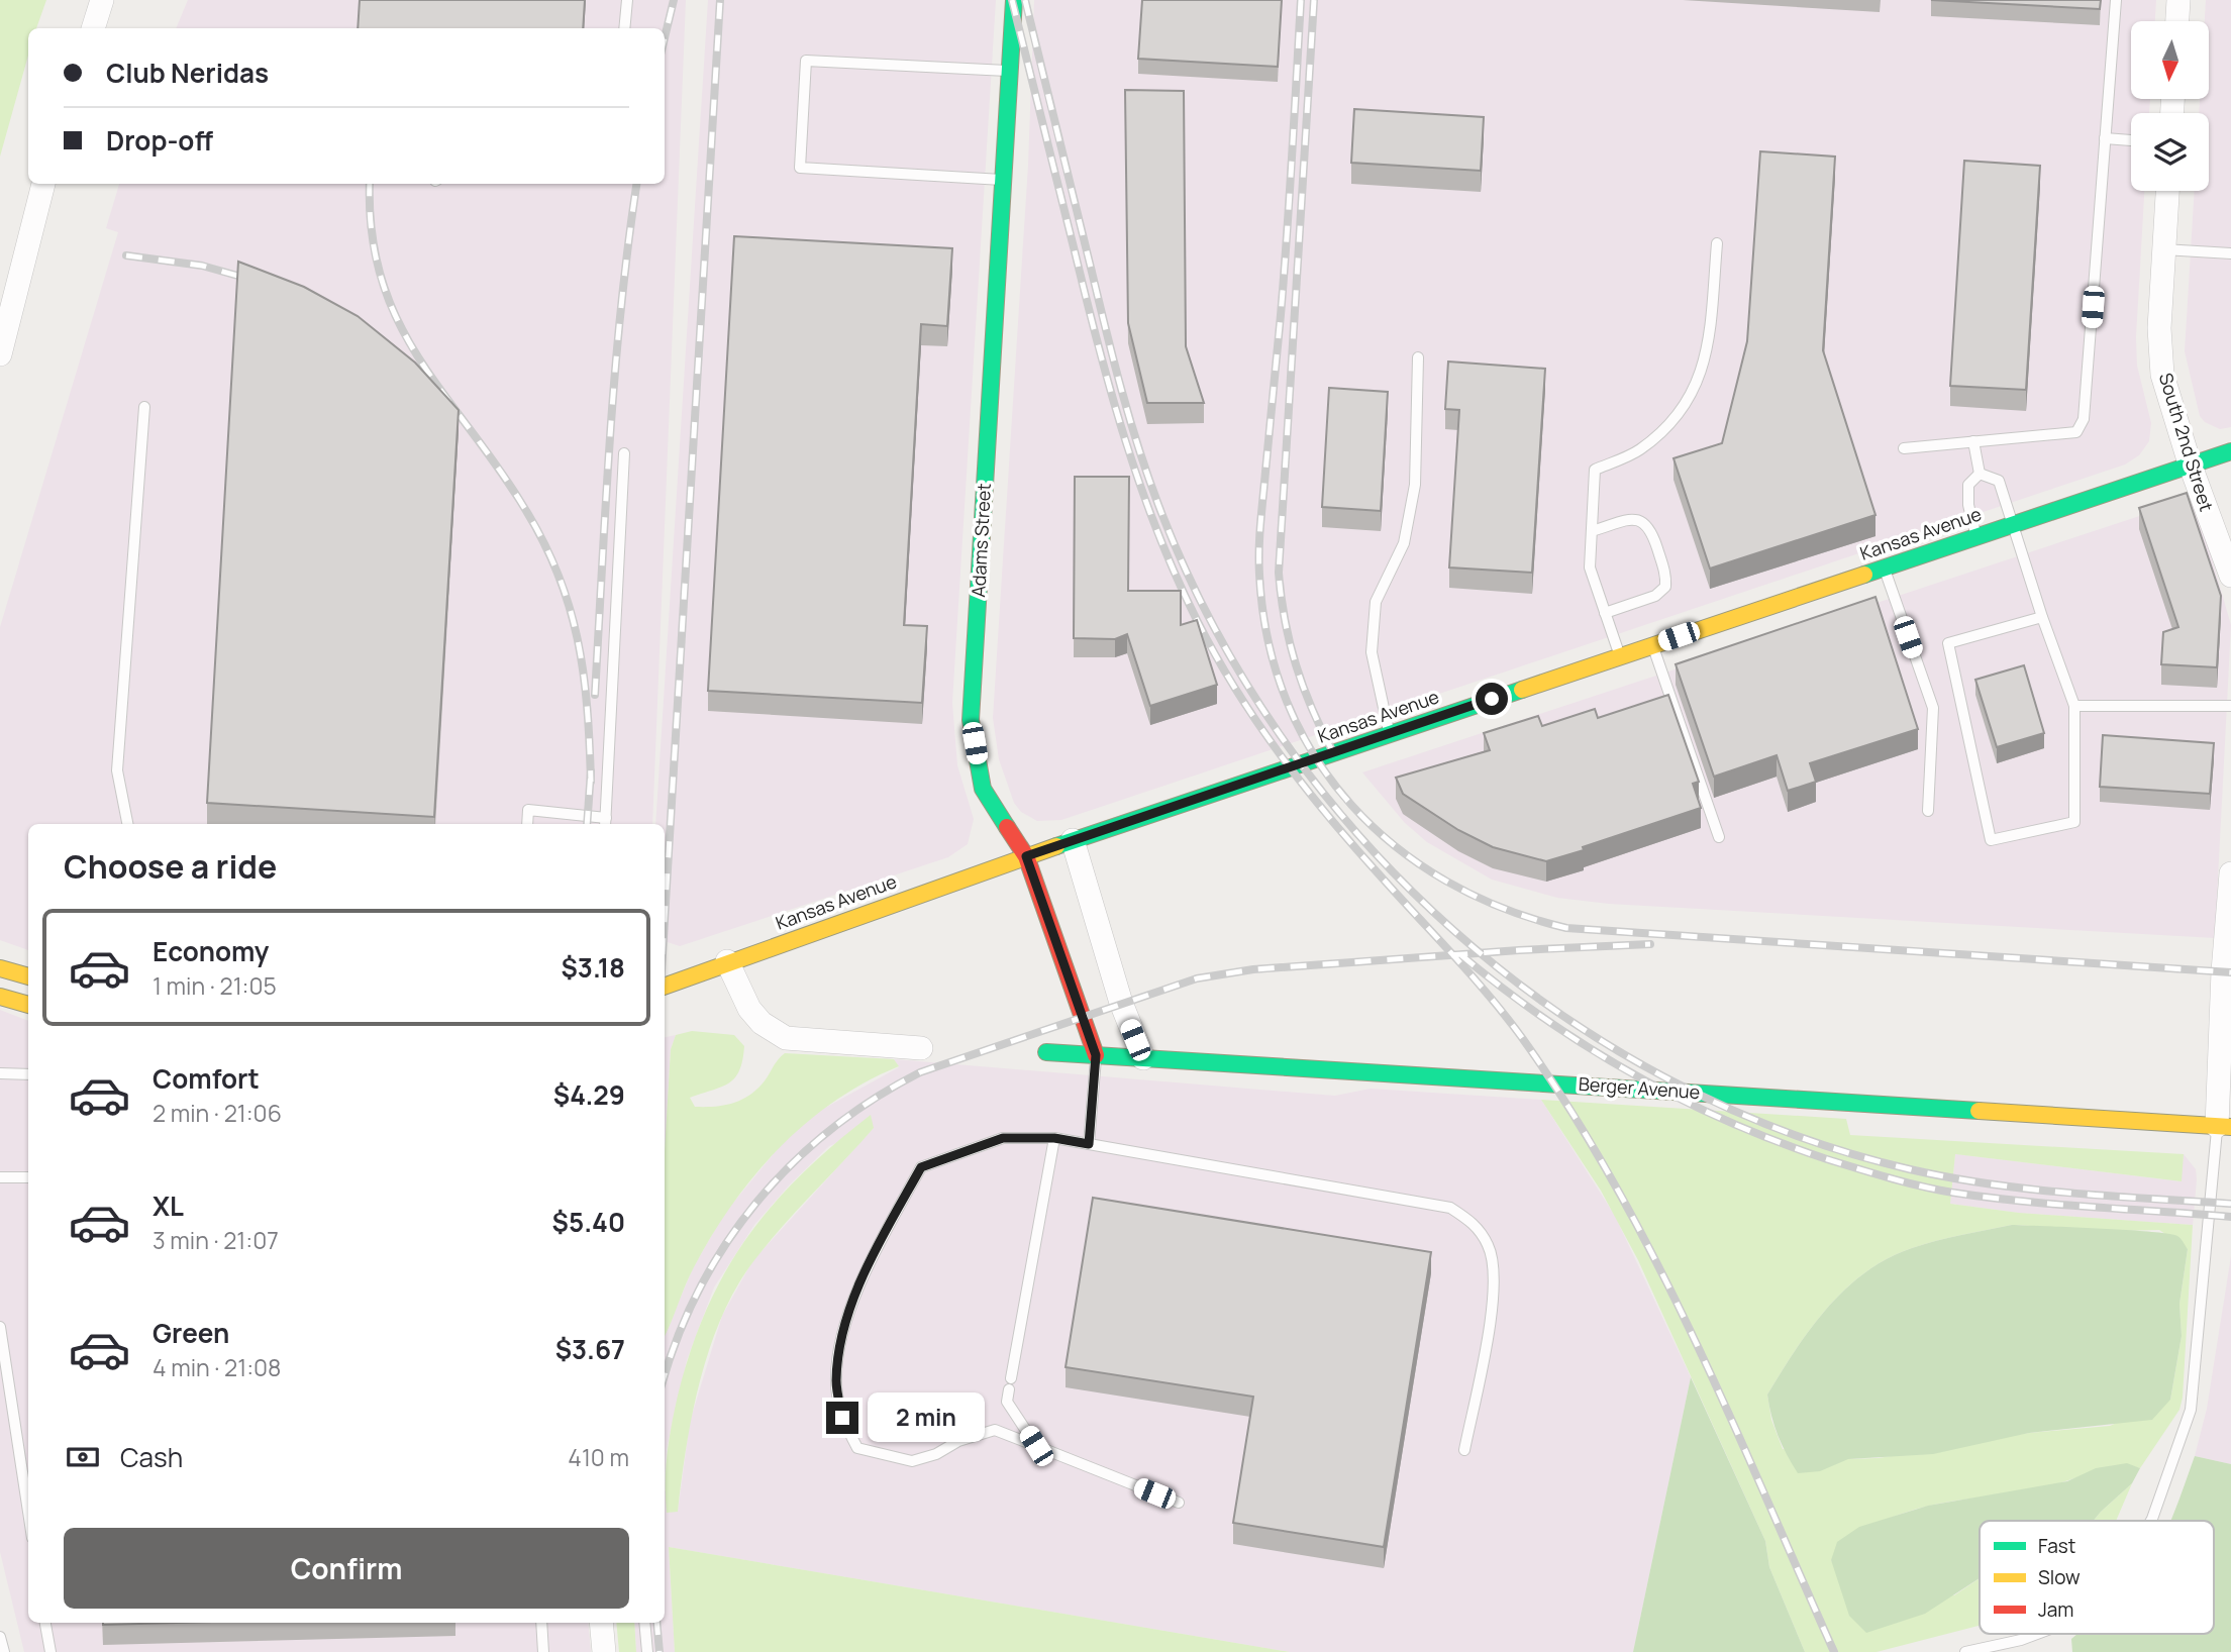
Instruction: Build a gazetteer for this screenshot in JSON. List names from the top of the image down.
{
  "streets": {
    "street": [
      "South 2nd Street",
      "Kansas Avenue",
      "Adams Street",
      "Berger Avenue"
    ]
  },
  "crossings": [
    ["South 2nd Street", "Kansas Avenue"],
    ["Kansas Avenue", "Adams Street"],
    ["Adams Street", "Berger Avenue"]
  ],
  "legend": ["Fast", "Slow", "Jam"],
  "north": "bottom",
  "page": {
    "banner": ["Club Neridas", "Drop-off"],
    "heading": "Choose a ride",
    "list": [
      {
        "name": "Economy",
        "note": "1 min · 21:05",
        "value": "$3.18"
      },
      {
        "name": "Comfort",
        "note": "2 min · 21:06",
        "value": "$4.29"
      },
      {
        "name": "XL",
        "note": "3 min · 21:07",
        "value": "$5.40"
      },
      {
        "name": "Green",
        "note": "4 min · 21:08",
        "value": "$3.67"
      }
    ],
    "bubble": "2 min",
    "pay": ["Cash", "410 m"],
    "buttons": "Confirm"
  }
}
